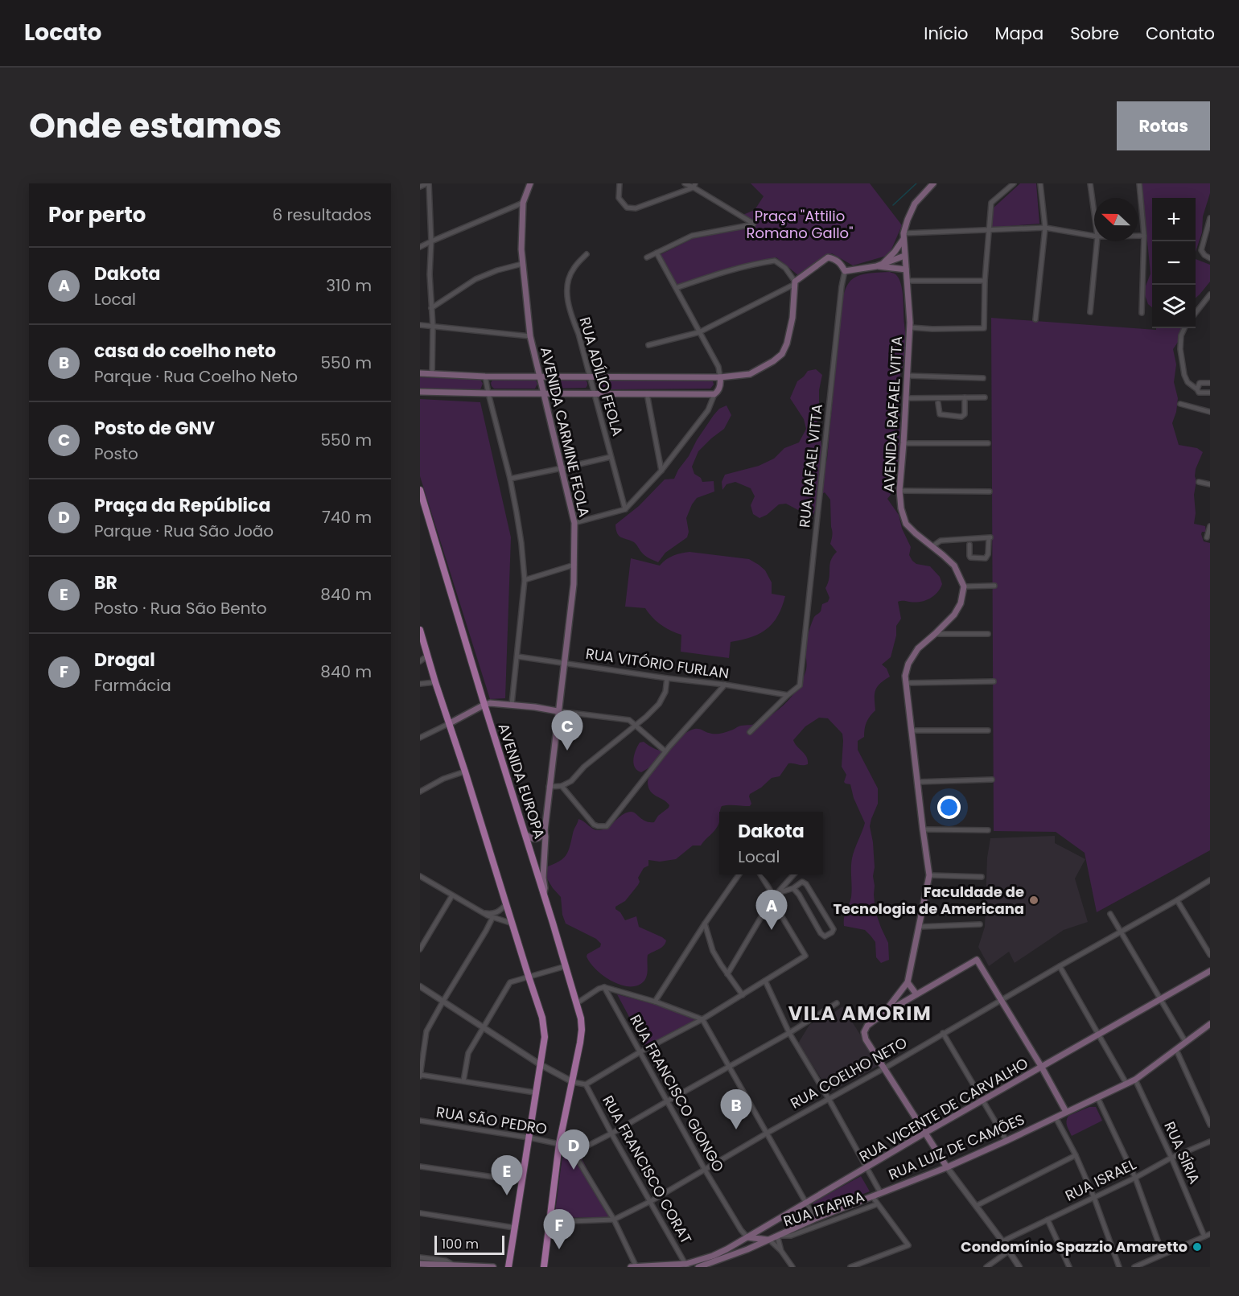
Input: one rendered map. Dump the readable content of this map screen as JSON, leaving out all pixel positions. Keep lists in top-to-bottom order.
{
  "streets": {
    "main road": [
      "AVENIDA RAFAEL VITTA",
      "AVENIDA CARMINE FEOLA",
      "AVENIDA EUROPA",
      "RUA VICENTE DE CARVALHO",
      "RUA LUIZ DE CAMÕES"
    ],
    "street": [
      "RUA ADÍLIO FEOLA",
      "RUA RAFAEL VITTA",
      "RUA VITÓRIO FURLAN",
      "RUA COELHO NETO",
      "RUA FRANCISCO GIONGO",
      "RUA SÃO PEDRO",
      "RUA SÍRIA",
      "RUA FRANCISCO CORAT",
      "RUA ISRAEL",
      "RUA ITAPIRA"
    ]
  },
  "crossings": [
    ["AVENIDA CARMINE FEOLA", "RUA VITÓRIO FURLAN"],
    ["AVENIDA CARMINE FEOLA", "AVENIDA EUROPA"],
    ["RUA RAFAEL VITTA", "RUA VITÓRIO FURLAN"],
    ["AVENIDA EUROPA", "RUA SÃO PEDRO"],
    ["RUA COELHO NETO", "RUA FRANCISCO GIONGO"],
    ["RUA COELHO NETO", "RUA FRANCISCO CORAT"],
    ["RUA FRANCISCO GIONGO", "RUA VICENTE DE CARVALHO"],
    ["RUA VICENTE DE CARVALHO", "RUA FRANCISCO CORAT"],
    ["RUA LUIZ DE CAMÕES", "RUA SÍRIA"],
    ["RUA LUIZ DE CAMÕES", "RUA ITAPIRA"],
    ["RUA SÍRIA", "RUA ISRAEL"]
  ],
  "districts": ["VILA AMORIM"],
  "parks": ["Praça \"Attilio Romano Gallo\""],
  "places": ["Faculdade de Tecnologia de Americana", "Condomínio Spazzio Amaretto"],
  "scale_bar": "100 m",
  "north": "left",
  "page": {
    "header": "Locato",
    "nav": [
      "Início",
      "Mapa",
      "Sobre",
      "Contato"
    ],
    "title": "Onde estamos",
    "buttons": "Rotas",
    "heading": ["Por perto", "6 resultados"],
    "map_buttons": ["+", "−"],
    "list": [
      {
        "mark": "A",
        "name": "Dakota",
        "note": "Local",
        "value": "310 m"
      },
      {
        "mark": "B",
        "name": "casa do coelho neto",
        "note": "Parque · Rua Coelho Neto",
        "value": "550 m"
      },
      {
        "mark": "C",
        "name": "Posto de GNV",
        "note": "Posto",
        "value": "550 m"
      },
      {
        "mark": "D",
        "name": "Praça da República",
        "note": "Parque · Rua São João",
        "value": "740 m"
      },
      {
        "mark": "E",
        "name": "BR",
        "note": "Posto · Rua São Bento",
        "value": "840 m"
      },
      {
        "mark": "F",
        "name": "Drogal",
        "note": "Farmácia",
        "value": "840 m"
      }
    ],
    "pins": [
      "C",
      "A",
      "B",
      "D",
      "E",
      "F"
    ],
    "popup": ["Dakota", "Local"],
    "scale": "100 m"
  }
}
